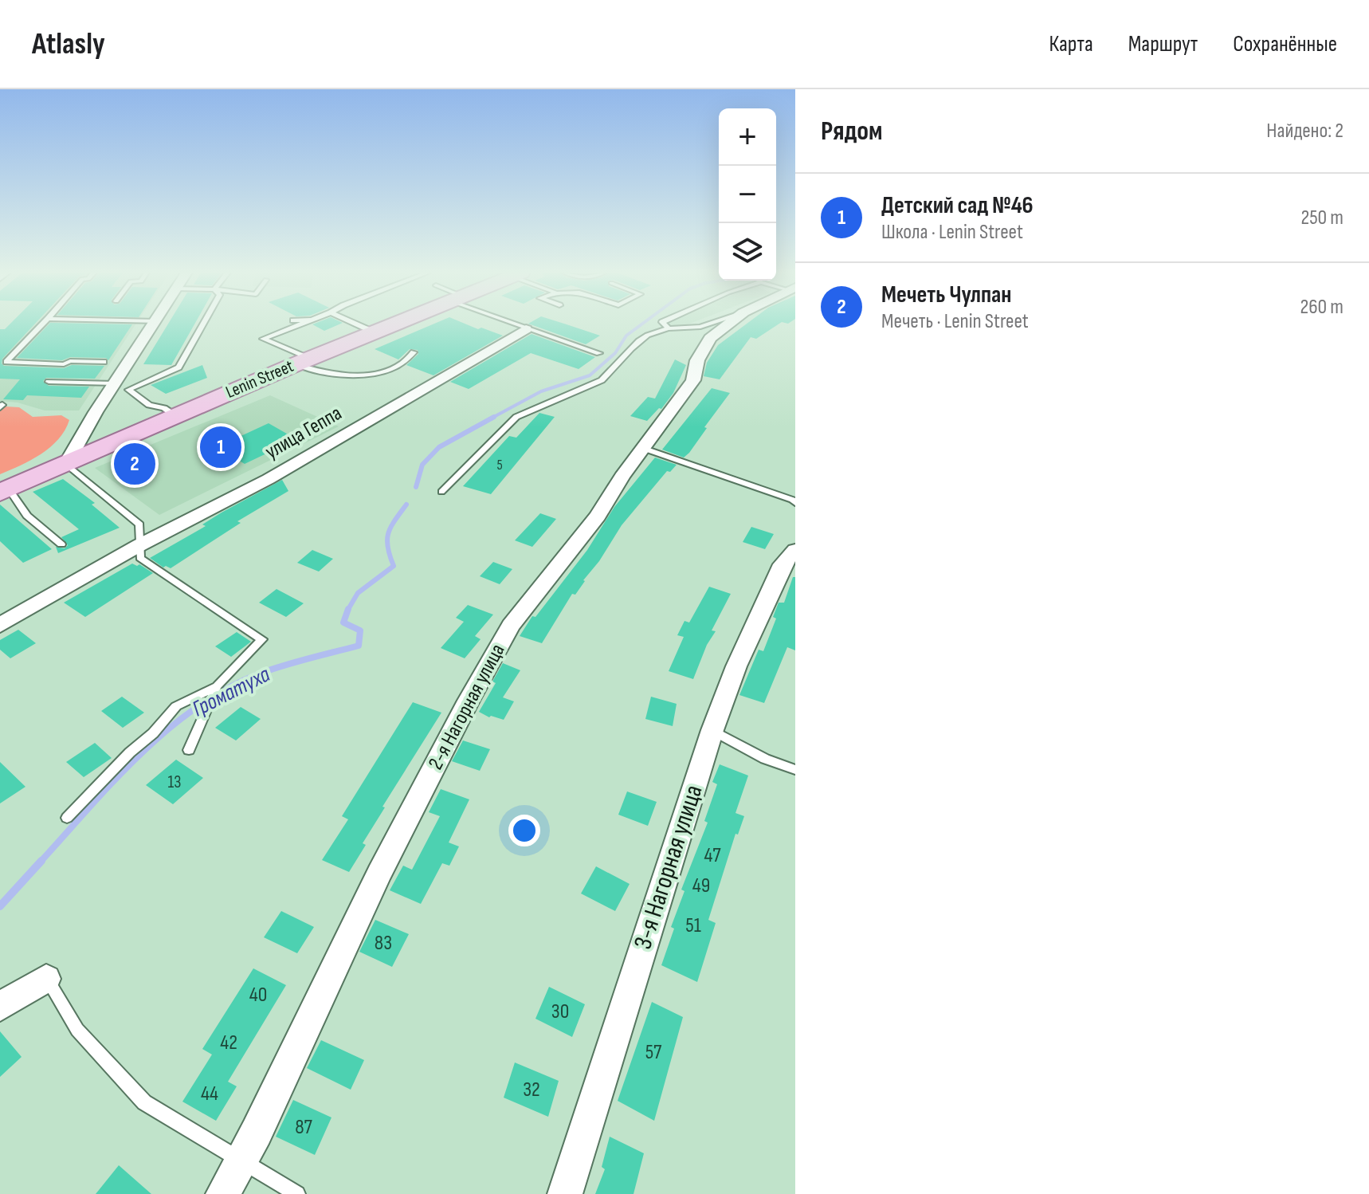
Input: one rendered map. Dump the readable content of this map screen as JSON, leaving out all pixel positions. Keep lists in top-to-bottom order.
{
  "streets": {
    "main road": ["Lenin Street"],
    "street": ["улица Геппа", "2-я Нагорная улица", "3-я Нагорная улица"]
  },
  "water": ["Громатуха"],
  "house_numbers": [
    "5",
    "13",
    "47",
    "49",
    "51",
    "83",
    "40",
    "30",
    "42",
    "57",
    "32",
    "44",
    "87"
  ],
  "page": {
    "header": "Atlasly",
    "nav": ["Карта", "Маршрут", "Сохранённые"],
    "heading": ["Рядом", "Найдено: 2"],
    "map_buttons": ["+", "−"],
    "list": [
      {
        "mark": "1",
        "name": "Детский сад №46",
        "note": "Школа · Lenin Street",
        "value": "250 m"
      },
      {
        "mark": "2",
        "name": "Мечеть Чулпан",
        "note": "Мечеть · Lenin Street",
        "value": "260 m"
      }
    ],
    "pins": ["1", "2"]
  }
}
